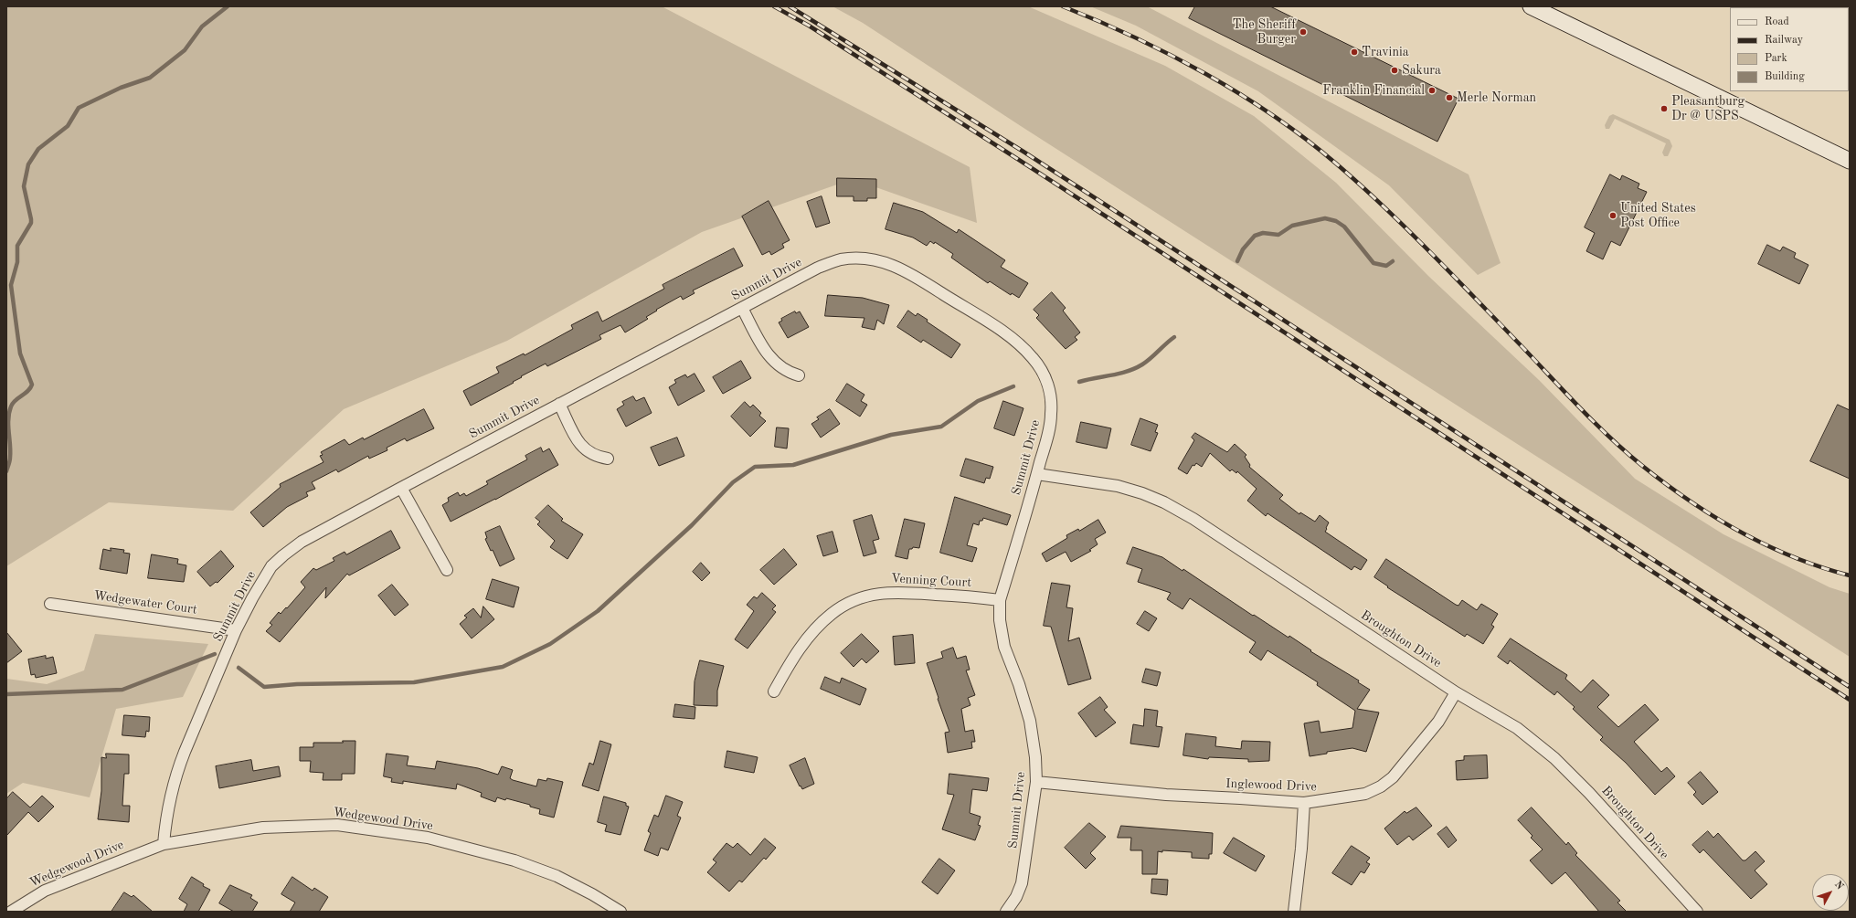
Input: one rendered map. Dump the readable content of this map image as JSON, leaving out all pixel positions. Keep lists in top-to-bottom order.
{
  "streets": {
    "street": [
      "Summit Drive",
      "Venning Court",
      "Wedgewater Court",
      "Broughton Drive",
      "Inglewood Drive",
      "Wedgewood Drive"
    ]
  },
  "crossings": [
    ["Summit Drive", "Venning Court"],
    ["Summit Drive", "Wedgewater Court"],
    ["Summit Drive", "Broughton Drive"],
    ["Summit Drive", "Inglewood Drive"],
    ["Summit Drive", "Wedgewood Drive"],
    ["Broughton Drive", "Inglewood Drive"]
  ],
  "places": [
    "The Sheriff Burger",
    "Travinia",
    "Sakura",
    "Franklin Financial",
    "Merle Norman",
    "Pleasantburg Dr @ USPS",
    "United States Post Office"
  ],
  "legend": [
    "Road",
    "Railway",
    "Park",
    "Building"
  ],
  "north": "top right"
}
